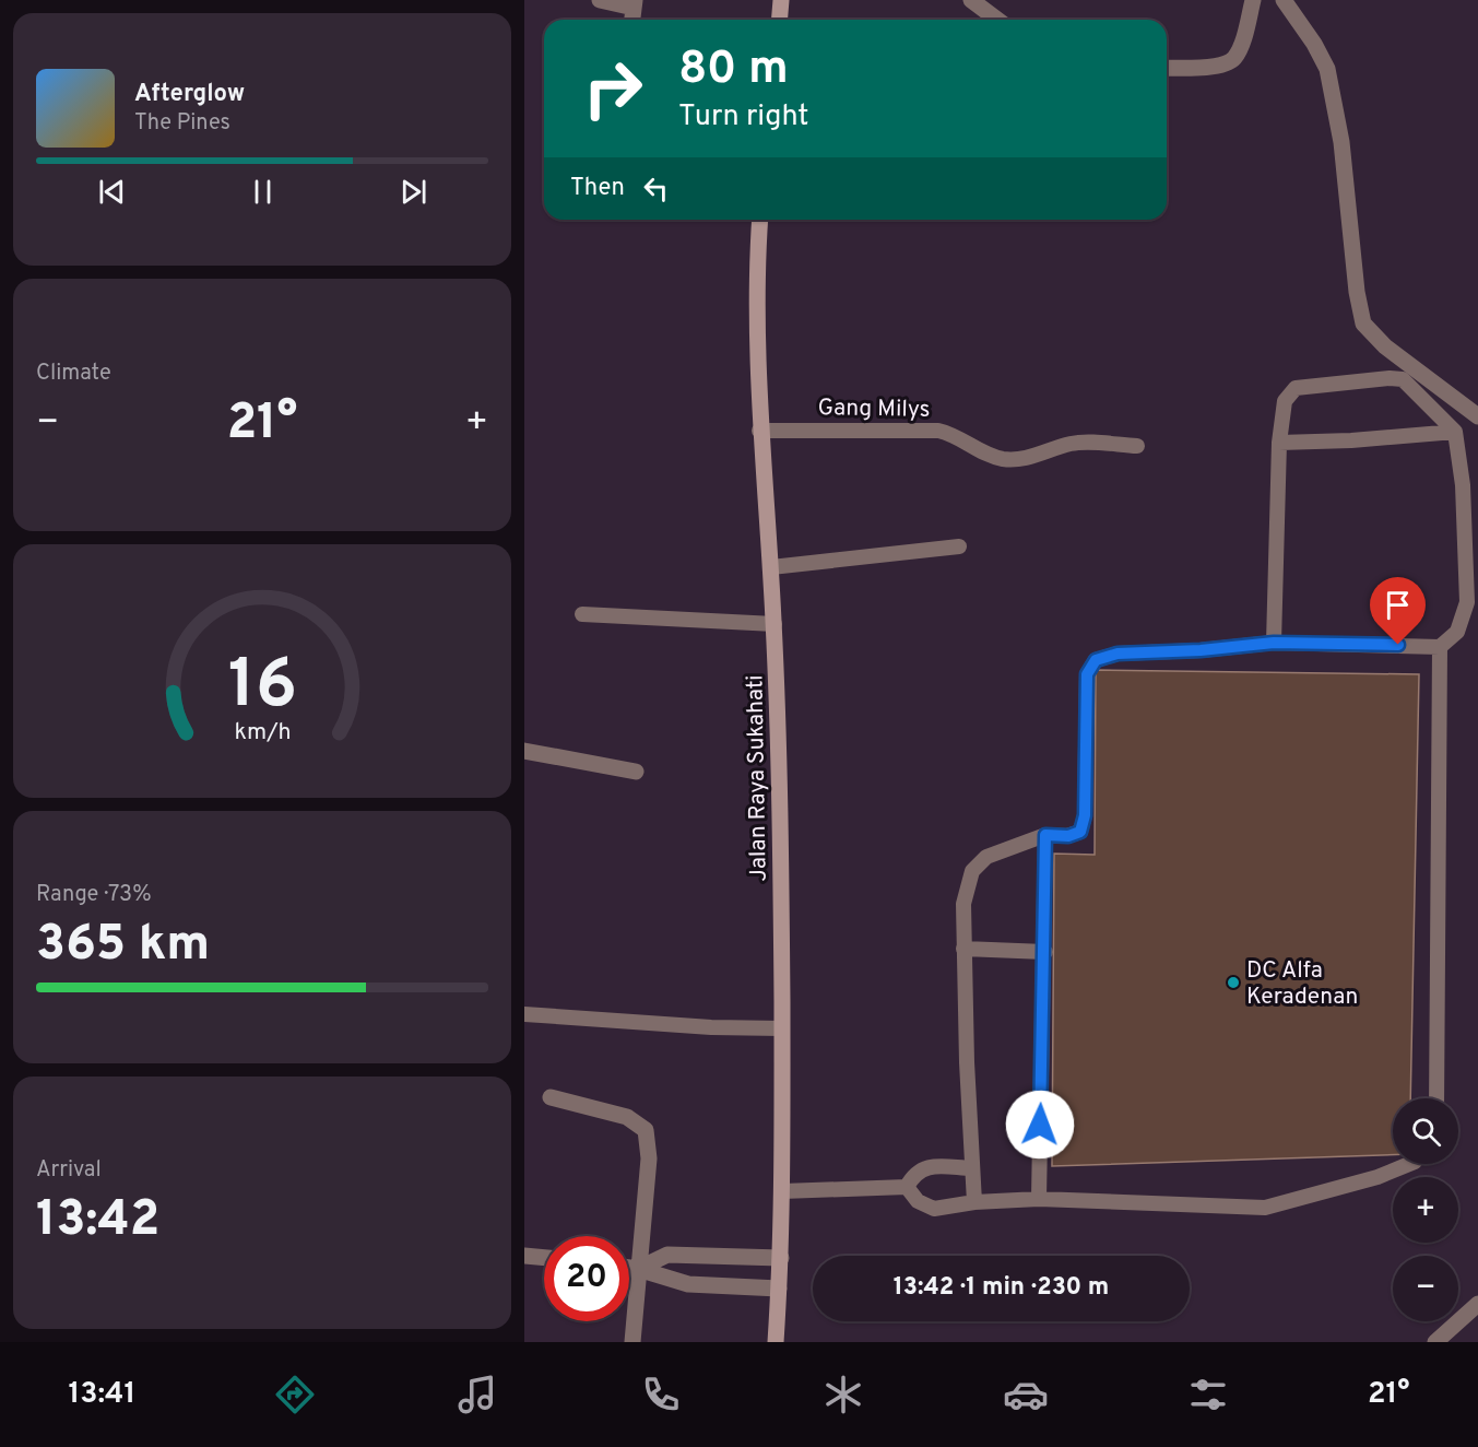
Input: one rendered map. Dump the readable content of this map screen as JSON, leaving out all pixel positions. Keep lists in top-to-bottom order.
{
  "streets": {
    "main road": ["Jalan Raya Sukahati"],
    "lane": ["Gang Milys"]
  },
  "crossings": [
    ["Gang Milys", "Jalan Raya Sukahati"]
  ],
  "places": ["DC Alfa Keradenan"],
  "page": {
    "turn": ["80 m", "Turn right"],
    "song": ["Afterglow", "The Pines"],
    "then": "Then",
    "tile": [
      "Climate",
      ["Range · 73%", "365 km"],
      ["Arrival", "13:42"]
    ],
    "heat": ["−", "21°", "+"],
    "map_buttons": ["+", "−"],
    "limit": "20",
    "trip": "13:42 · 1 min · 230 m",
    "tabs": ["13:41", "21°"],
    "gauge": ["16", "km/h"]
  }
}
